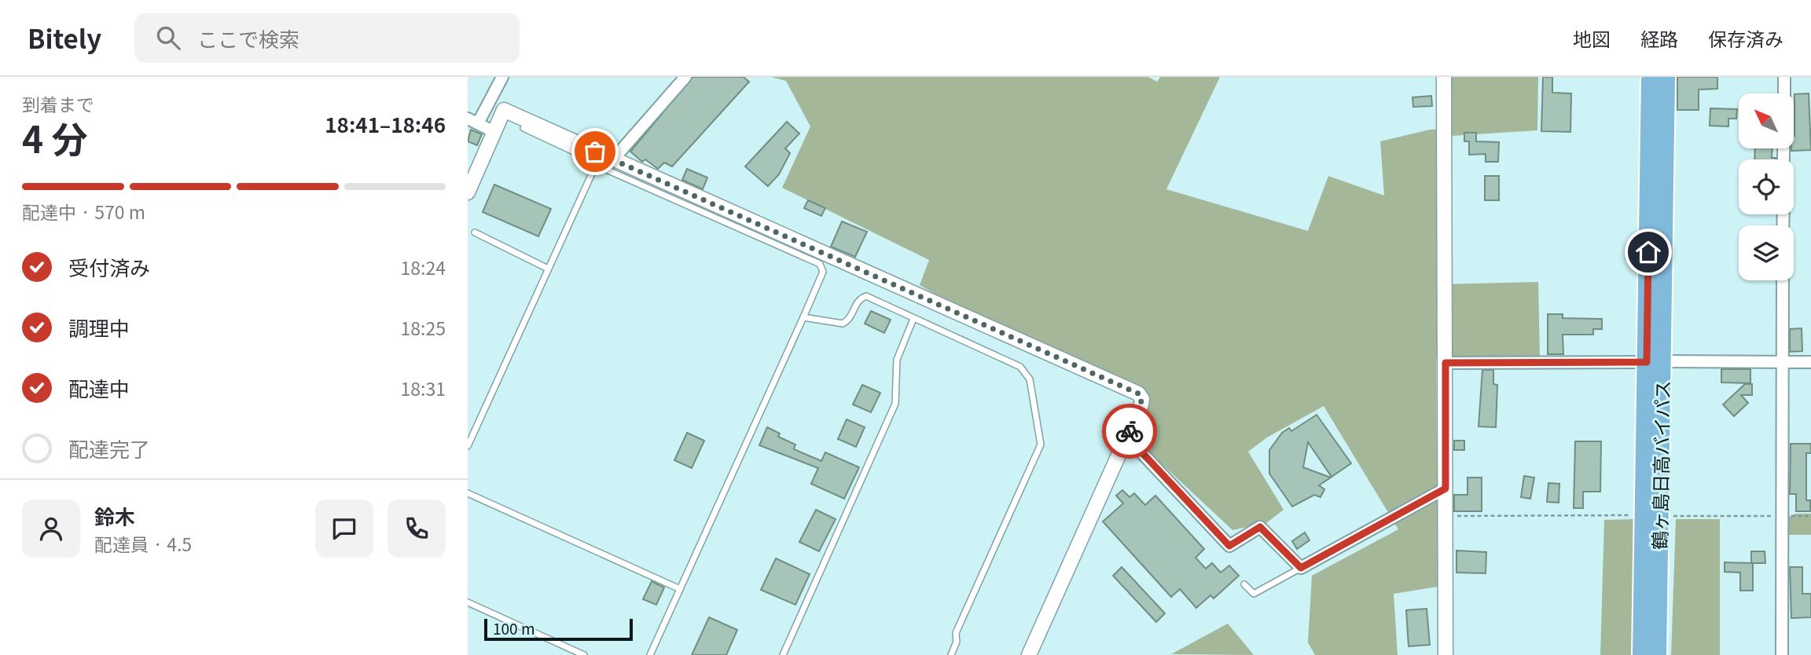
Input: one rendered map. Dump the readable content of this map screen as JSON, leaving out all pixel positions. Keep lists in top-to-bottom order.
{
  "streets": {
    "highway": ["鶴ヶ島日高バイパス"]
  },
  "scale_bar": "100 m",
  "north": "top left",
  "page": {
    "header": "Bitely",
    "search": "ここで検索",
    "nav": ["地図", "経路", "保存済み"],
    "heading": ["4 分", "到着まで", "18:41–18:46"],
    "panel": ["鈴木", "配達員 · 4.5"],
    "bar": "配達中 · 570 m",
    "list": [
      ["受付済み", "18:24"],
      ["調理中", "18:25"],
      ["配達中", "18:31"],
      "配達完了"
    ],
    "scale": "100 m"
  }
}
